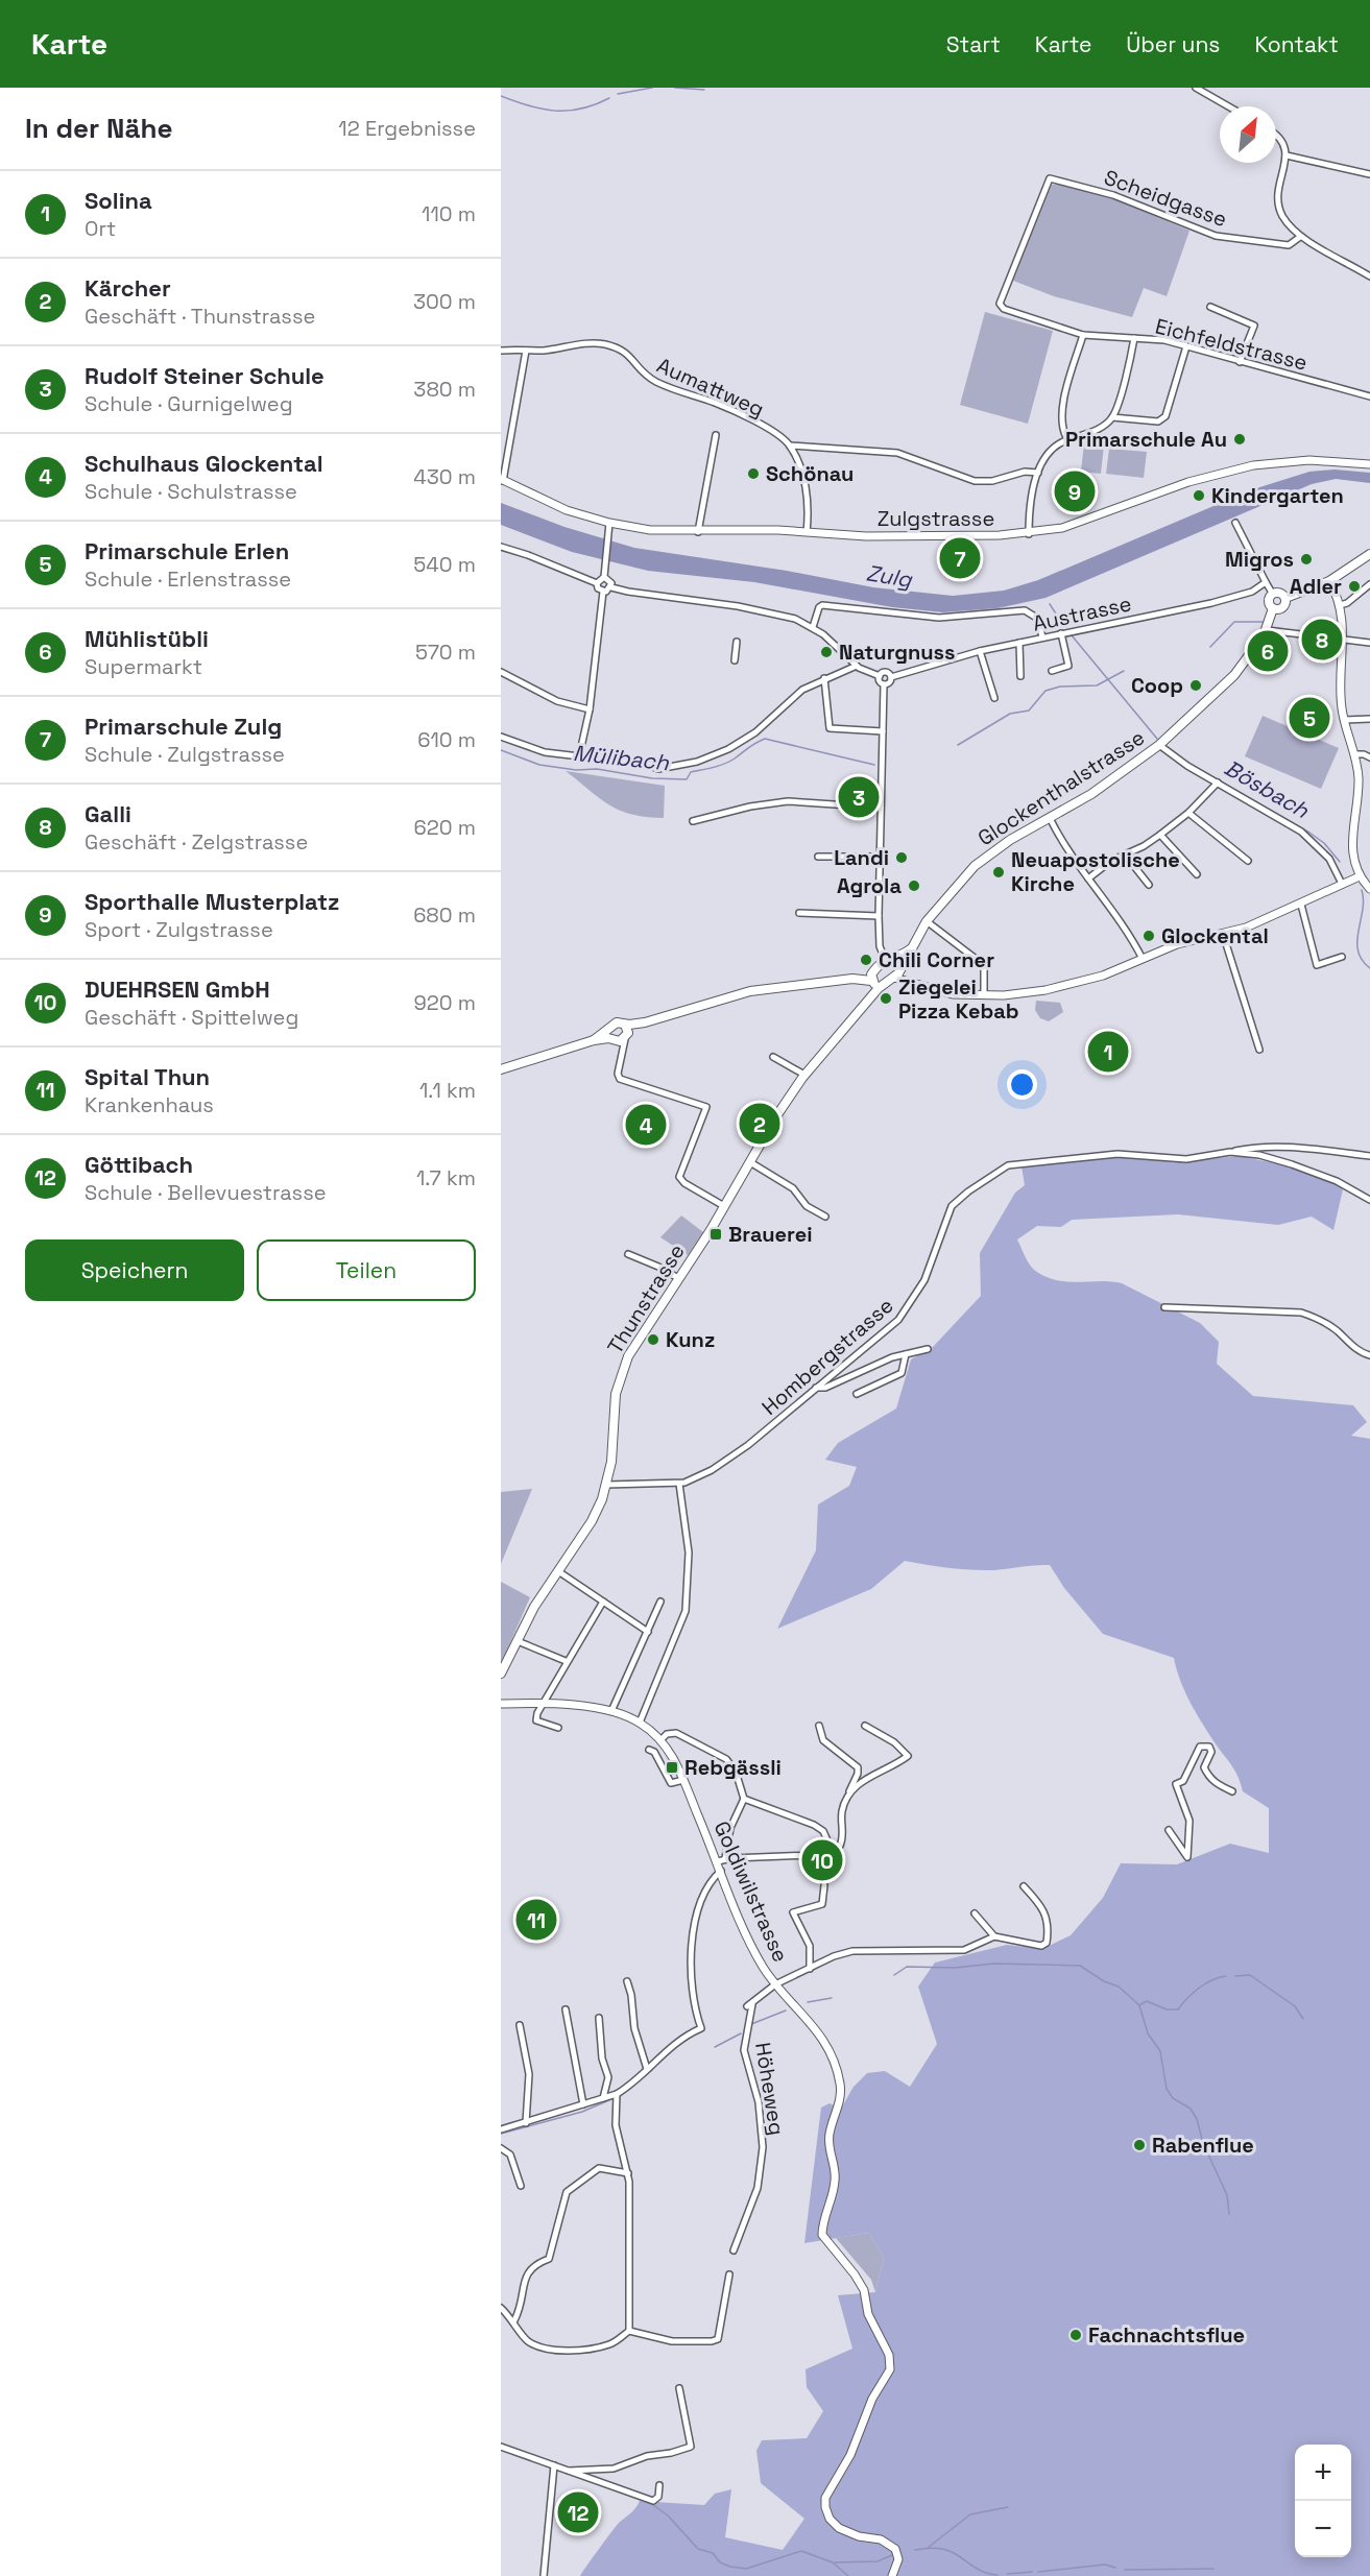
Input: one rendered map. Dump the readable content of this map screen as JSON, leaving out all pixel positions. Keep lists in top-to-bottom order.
{
  "streets": {
    "main road": ["Glockenthalstrasse", "Thunstrasse"],
    "street": [
      "Scheidgasse",
      "Eichfeldstrasse",
      "Aumattweg",
      "Zulgstrasse",
      "Austrasse",
      "Hombergstrasse",
      "Goldiwilstrasse",
      "Höheweg"
    ]
  },
  "crossings": [
    ["Scheidgasse", "Eichfeldstrasse"],
    ["Glockenthalstrasse", "Thunstrasse"],
    ["Thunstrasse", "Hombergstrasse"],
    ["Goldiwilstrasse", "Höheweg"]
  ],
  "water": ["Zulg", "Mülibach", "Bösbach"],
  "places": {
    "other": [
      "Primarschule Au",
      "Schönau",
      "Kindergarten",
      "Migros",
      "Adler",
      "Naturgnuss",
      "Coop",
      "Landi",
      "Neuapostolische Kirche",
      "Agrola",
      "Glockental",
      "Chili Corner",
      "Ziegelei Pizza Kebab",
      "Kunz",
      "Rabenflue",
      "Fachnachtsflue"
    ],
    "transit": ["Brauerei", "Rebgässli"]
  },
  "north": "top right",
  "page": {
    "header": "Karte",
    "nav": [
      "Start",
      "Karte",
      "Über uns",
      "Kontakt"
    ],
    "heading": ["In der Nähe", "12 Ergebnisse"],
    "list": [
      {
        "mark": "1",
        "name": "Solina",
        "note": "Ort",
        "value": "110 m"
      },
      {
        "mark": "2",
        "name": "Kärcher",
        "note": "Geschäft · Thunstrasse",
        "value": "300 m"
      },
      {
        "mark": "3",
        "name": "Rudolf Steiner Schule",
        "note": "Schule · Gurnigelweg",
        "value": "380 m"
      },
      {
        "mark": "4",
        "name": "Schulhaus Glockental",
        "note": "Schule · Schulstrasse",
        "value": "430 m"
      },
      {
        "mark": "5",
        "name": "Primarschule Erlen",
        "note": "Schule · Erlenstrasse",
        "value": "540 m"
      },
      {
        "mark": "6",
        "name": "Mühlistübli",
        "note": "Supermarkt",
        "value": "570 m"
      },
      {
        "mark": "7",
        "name": "Primarschule Zulg",
        "note": "Schule · Zulgstrasse",
        "value": "610 m"
      },
      {
        "mark": "8",
        "name": "Galli",
        "note": "Geschäft · Zelgstrasse",
        "value": "620 m"
      },
      {
        "mark": "9",
        "name": "Sporthalle Musterplatz",
        "note": "Sport · Zulgstrasse",
        "value": "680 m"
      },
      {
        "mark": "10",
        "name": "DUEHRSEN GmbH",
        "note": "Geschäft · Spittelweg",
        "value": "920 m"
      },
      {
        "mark": "11",
        "name": "Spital Thun",
        "note": "Krankenhaus",
        "value": "1.1 km"
      },
      {
        "mark": "12",
        "name": "Göttibach",
        "note": "Schule · Bellevuestrasse",
        "value": "1.7 km"
      }
    ],
    "pins": [
      "9",
      "7",
      "8",
      "6",
      "5",
      "3",
      "1",
      "2",
      "4",
      "10",
      "11",
      "12"
    ],
    "buttons": ["Speichern", "Teilen"],
    "map_buttons": ["+", "−"]
  }
}
